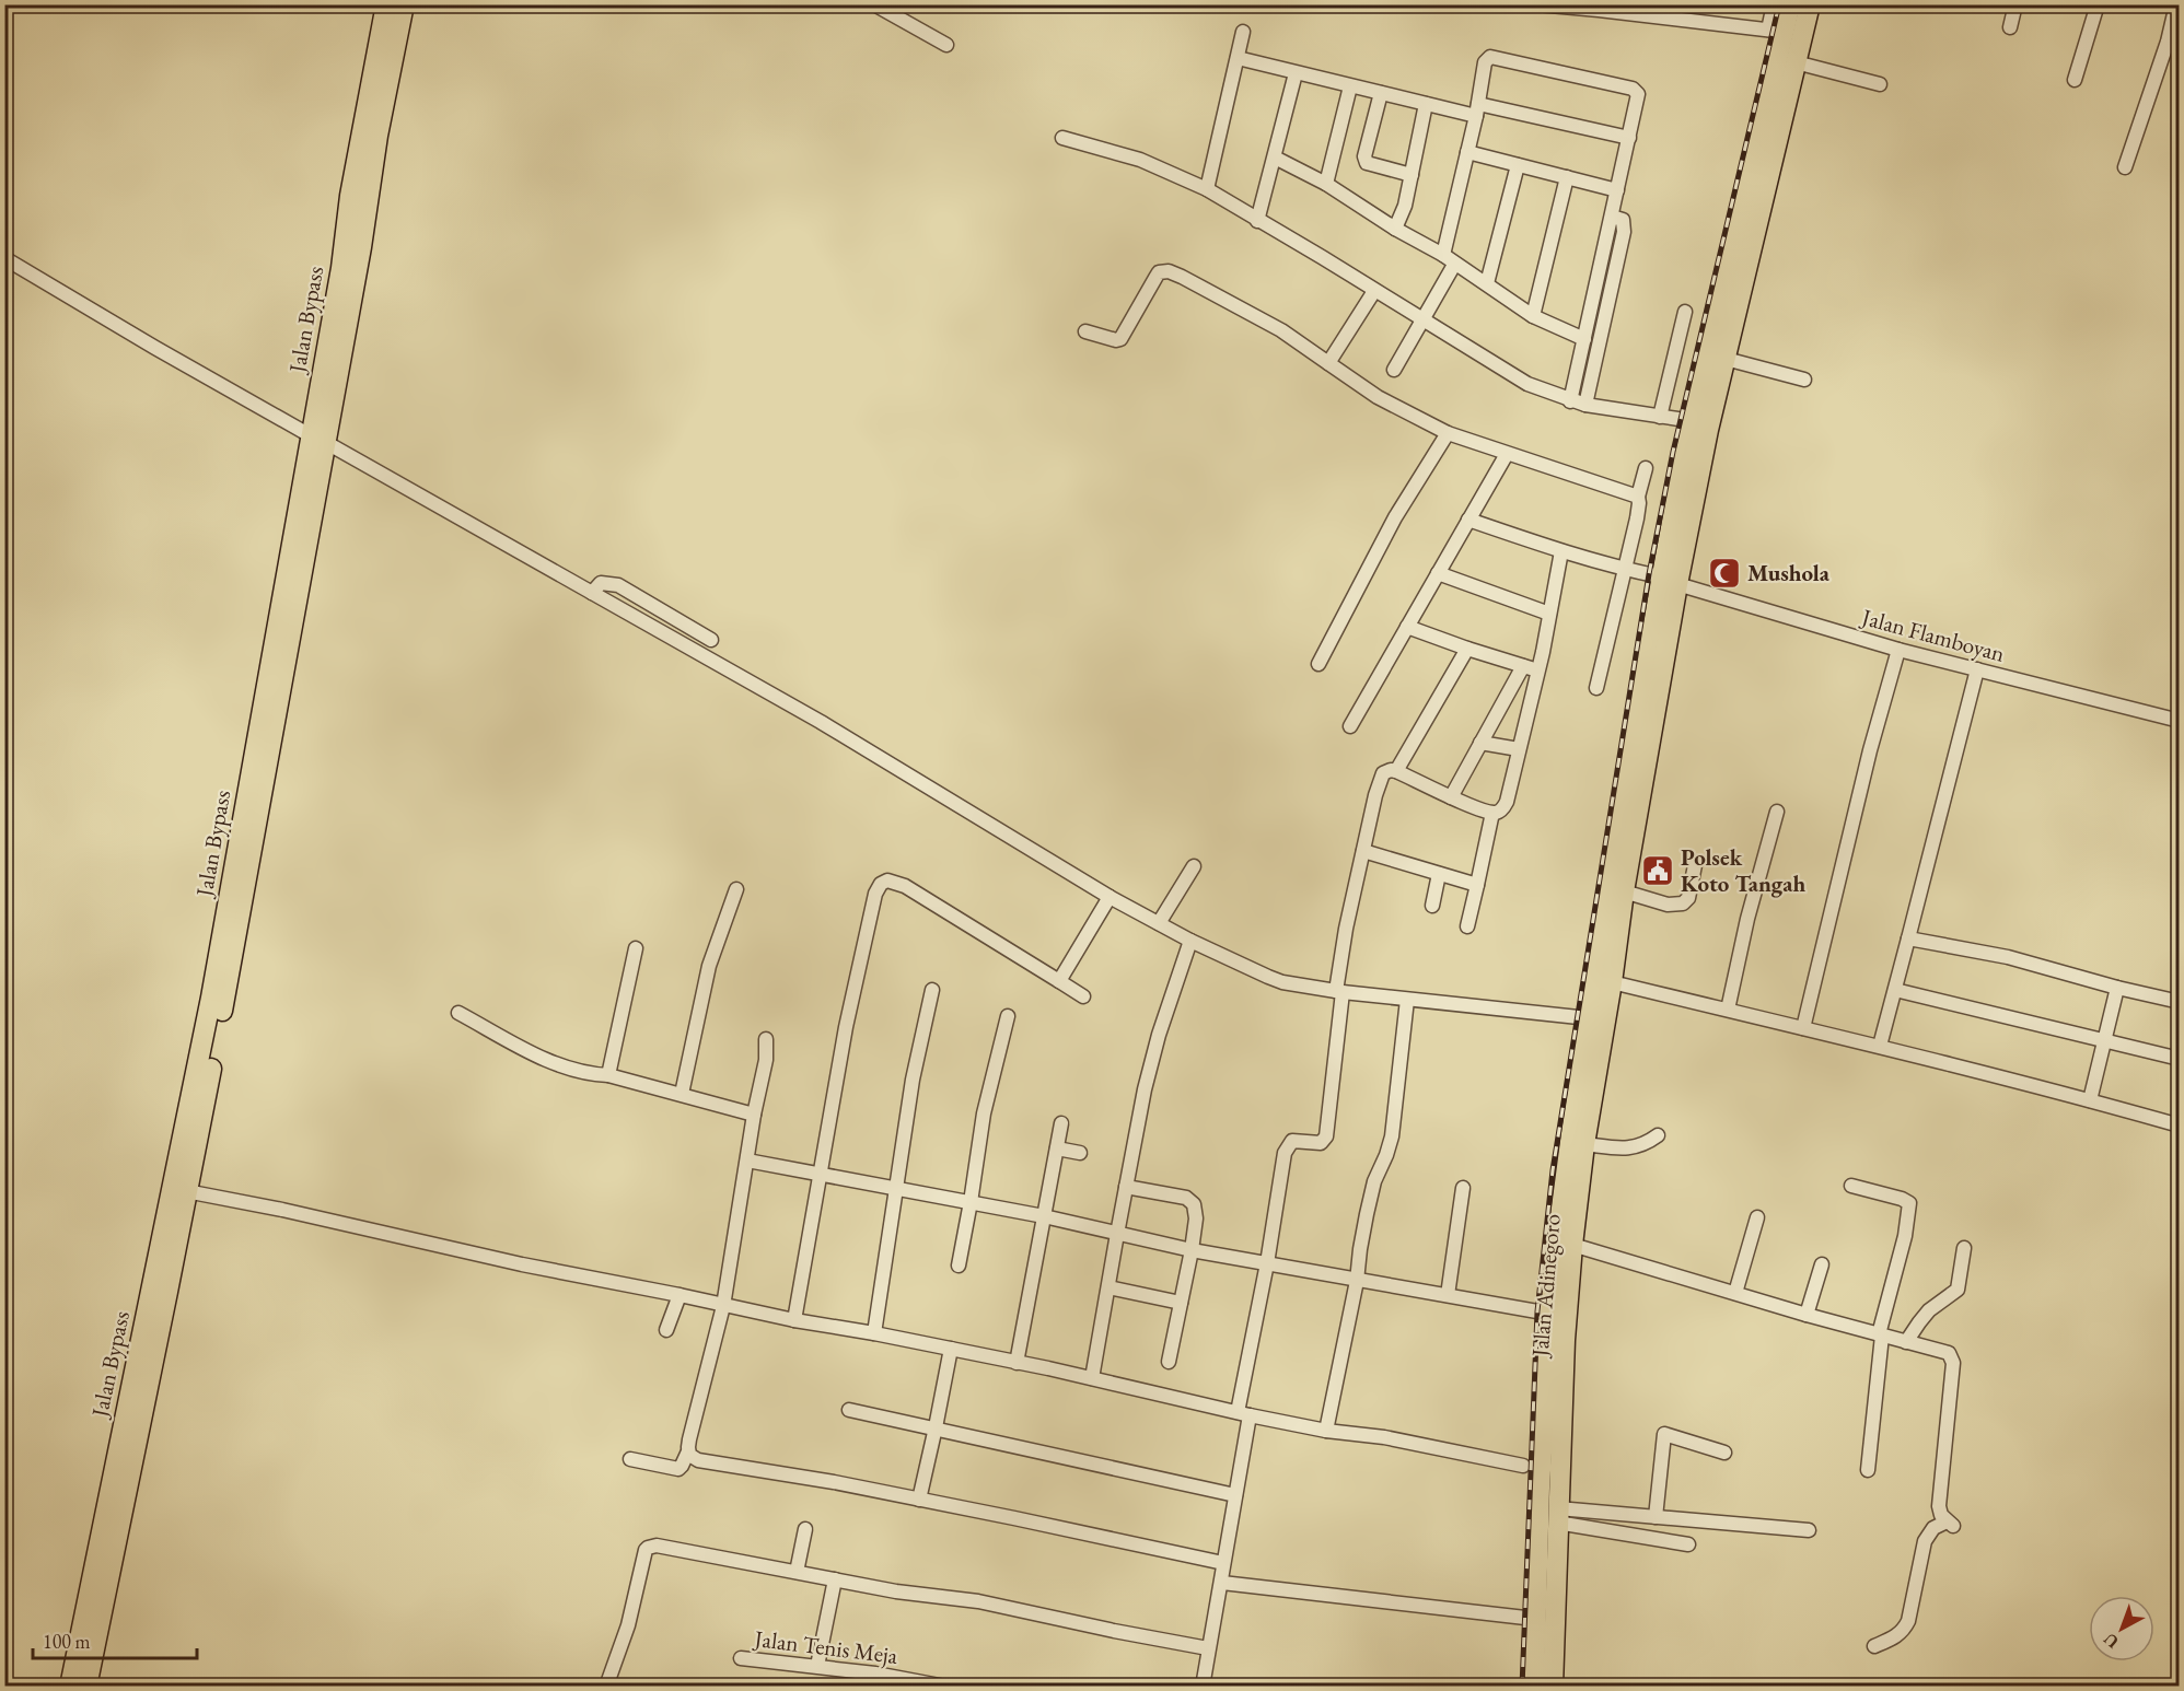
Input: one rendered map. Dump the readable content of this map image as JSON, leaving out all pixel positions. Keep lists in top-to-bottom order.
{
  "streets": {
    "highway": ["Jalan Bypass", "Jalan Adinegoro"],
    "street": ["Jalan Flamboyan", "Jalan Tenis Meja"]
  },
  "crossings": [
    ["Jalan Flamboyan", "Jalan Adinegoro"]
  ],
  "places": {
    "mosque": ["Mushola"],
    "public building": ["Polsek Koto Tangah"]
  },
  "scale_bar": "100 m",
  "north": "bottom left"
}
